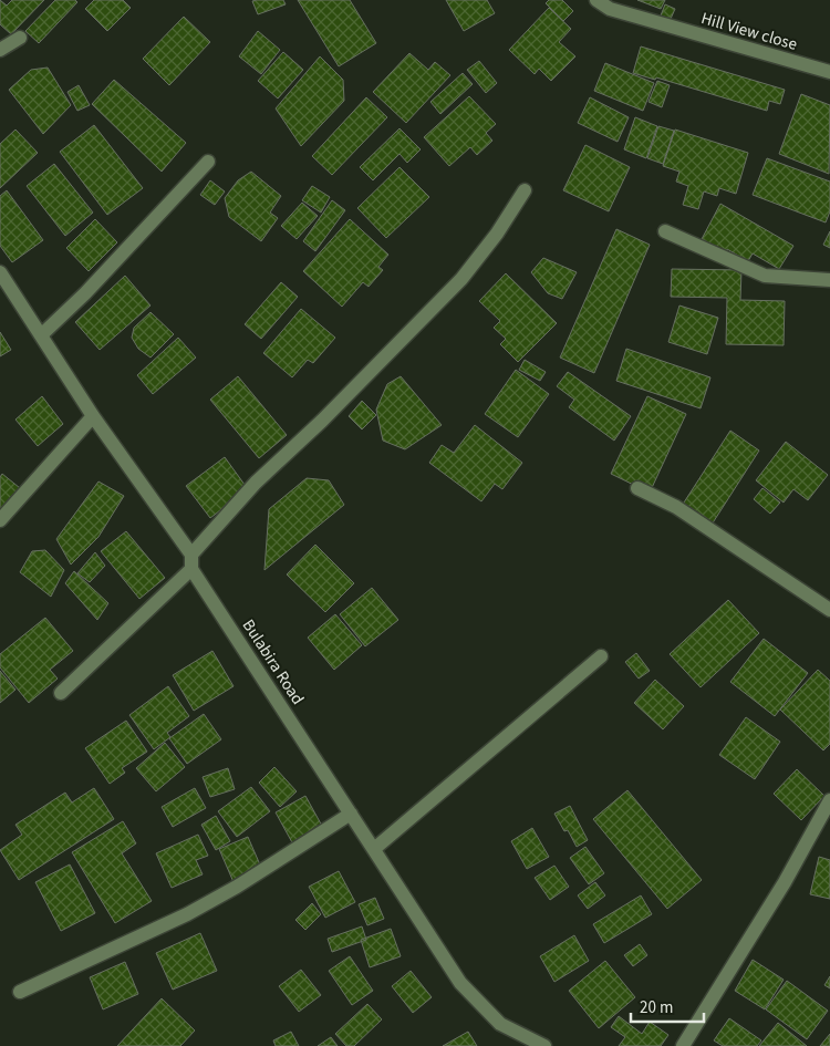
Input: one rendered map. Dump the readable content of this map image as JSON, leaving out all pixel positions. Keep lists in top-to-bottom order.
{
  "streets": {
    "street": ["Hill View close", "Bulabira Road"]
  },
  "scale_bar": "20 m"
}
